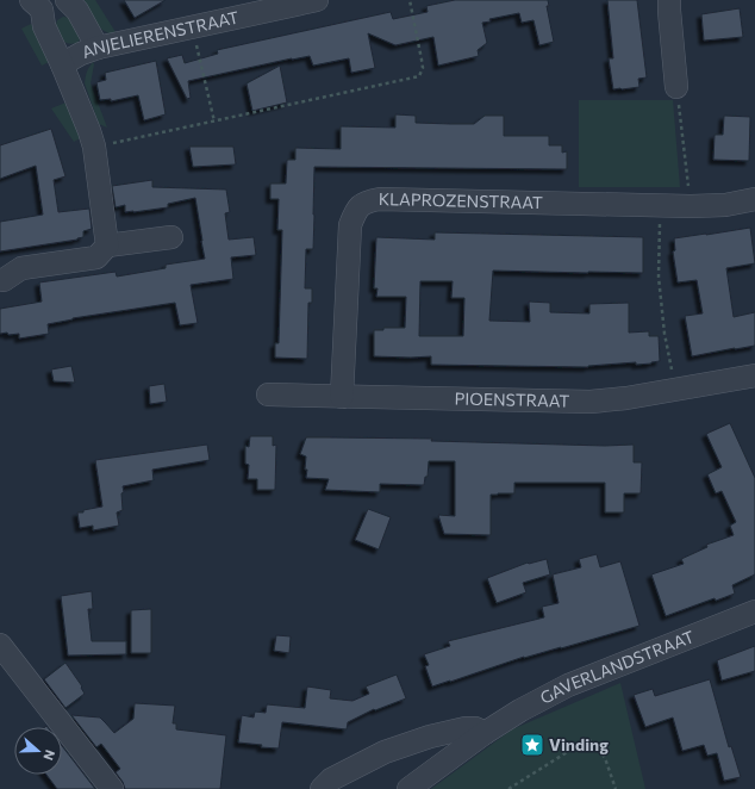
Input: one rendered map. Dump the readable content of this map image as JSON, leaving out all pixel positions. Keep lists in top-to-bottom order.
{
  "streets": {
    "street": [
      "ANJELIERENSTRAAT",
      "KLAPROZENSTRAAT",
      "PIOENSTRAAT",
      "GAVERLANDSTRAAT"
    ]
  },
  "crossings": [
    ["KLAPROZENSTRAAT", "PIOENSTRAAT"]
  ],
  "places": {
    "place": ["Vinding"]
  },
  "north": "right"
}
